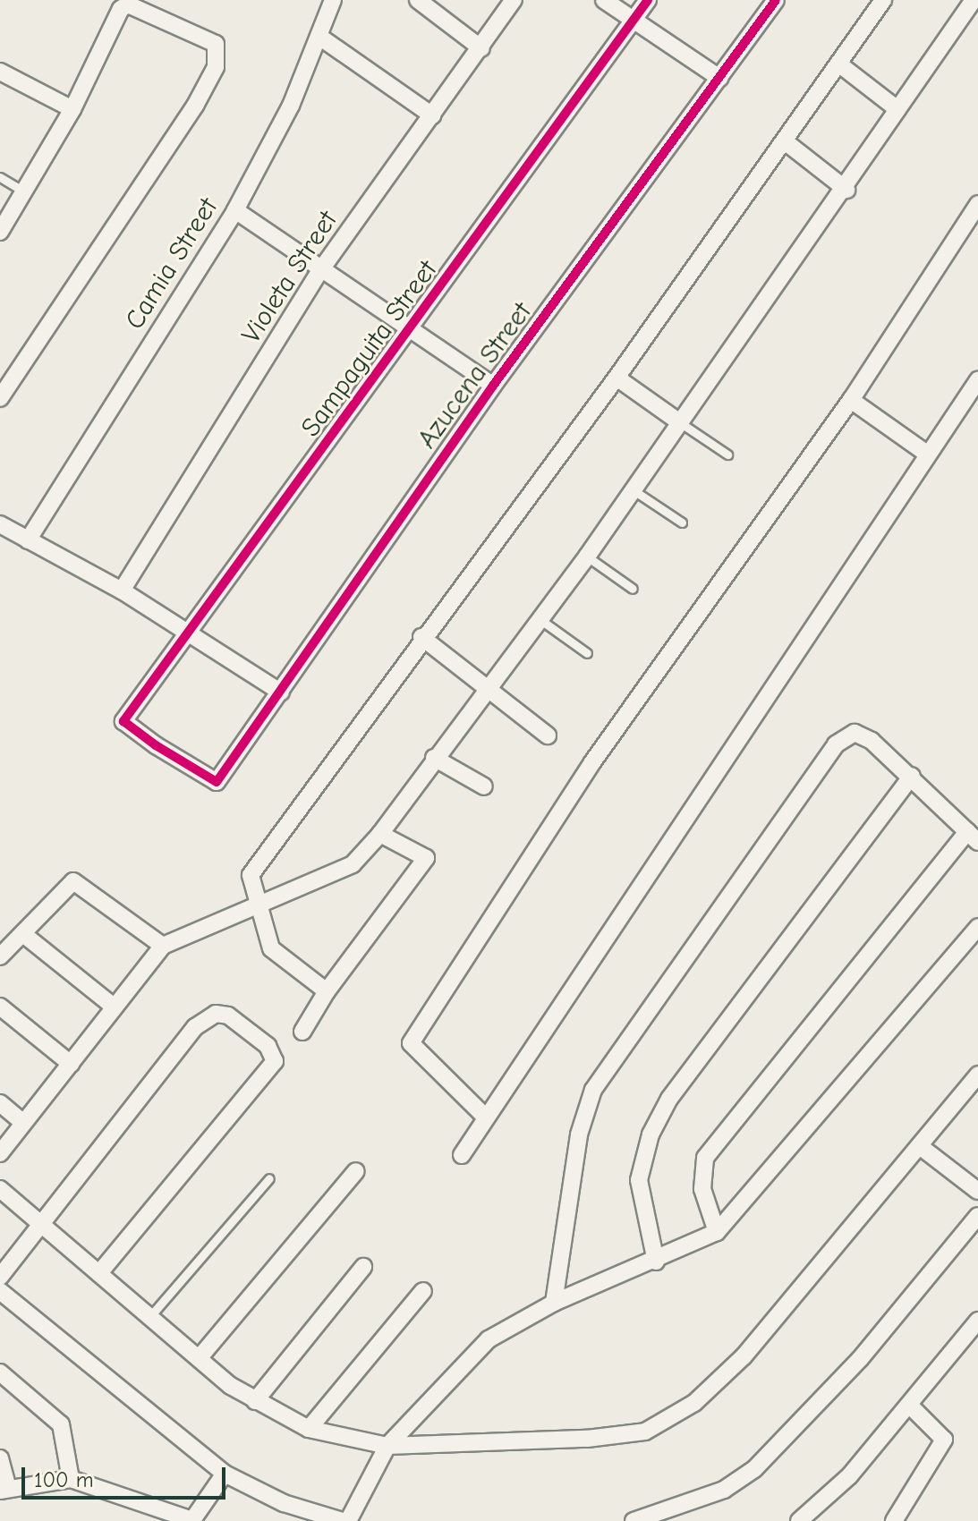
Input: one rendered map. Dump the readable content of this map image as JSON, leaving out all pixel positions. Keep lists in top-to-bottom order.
{
  "streets": {
    "street": [
      "Camia Street",
      "Violeta Street",
      "Sampaguita Street",
      "Azucena Street"
    ]
  },
  "crossings": [
    ["Sampaguita Street", "Azucena Street"]
  ],
  "scale_bar": "100 m"
}
